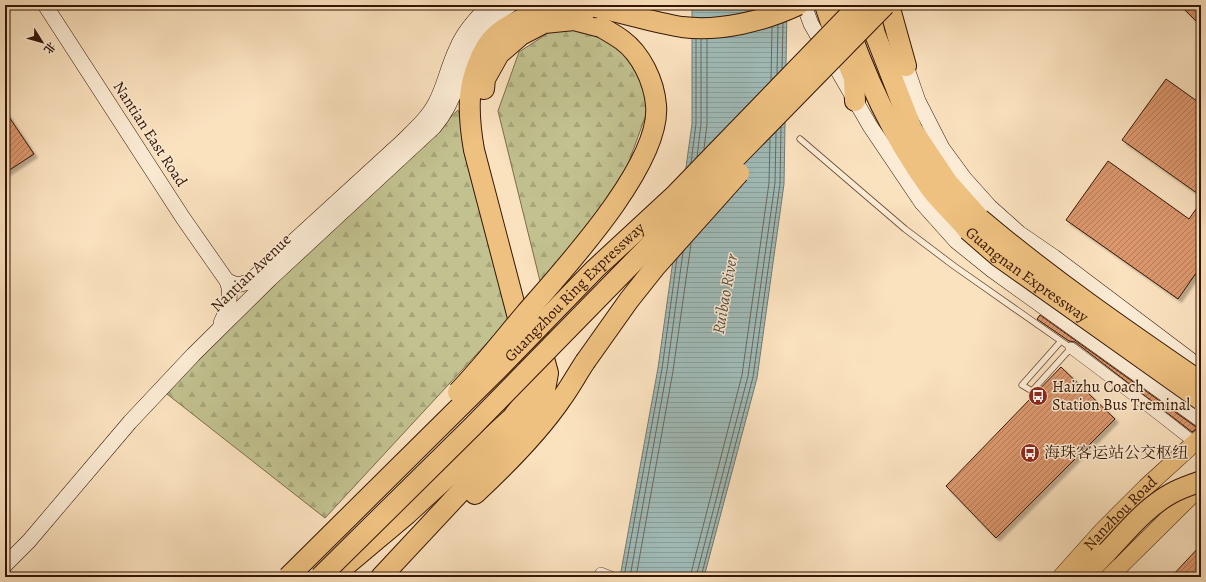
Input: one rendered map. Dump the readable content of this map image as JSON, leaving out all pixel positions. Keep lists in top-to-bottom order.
{
  "streets": {
    "highway": ["Guangnan Expressway", "Guangzhou Ring Expressway"],
    "main road": ["Nanzhou Road"],
    "street": ["Nantian East Road", "Nantian Avenue"]
  },
  "crossings": [
    ["Nantian East Road", "Nantian Avenue"]
  ],
  "water": ["Ruibao River"],
  "places": {
    "bus stop": ["Haizhu Coach Station Bus Treminal", "海珠客运站公交枢纽"]
  },
  "north": "bottom right"
}
